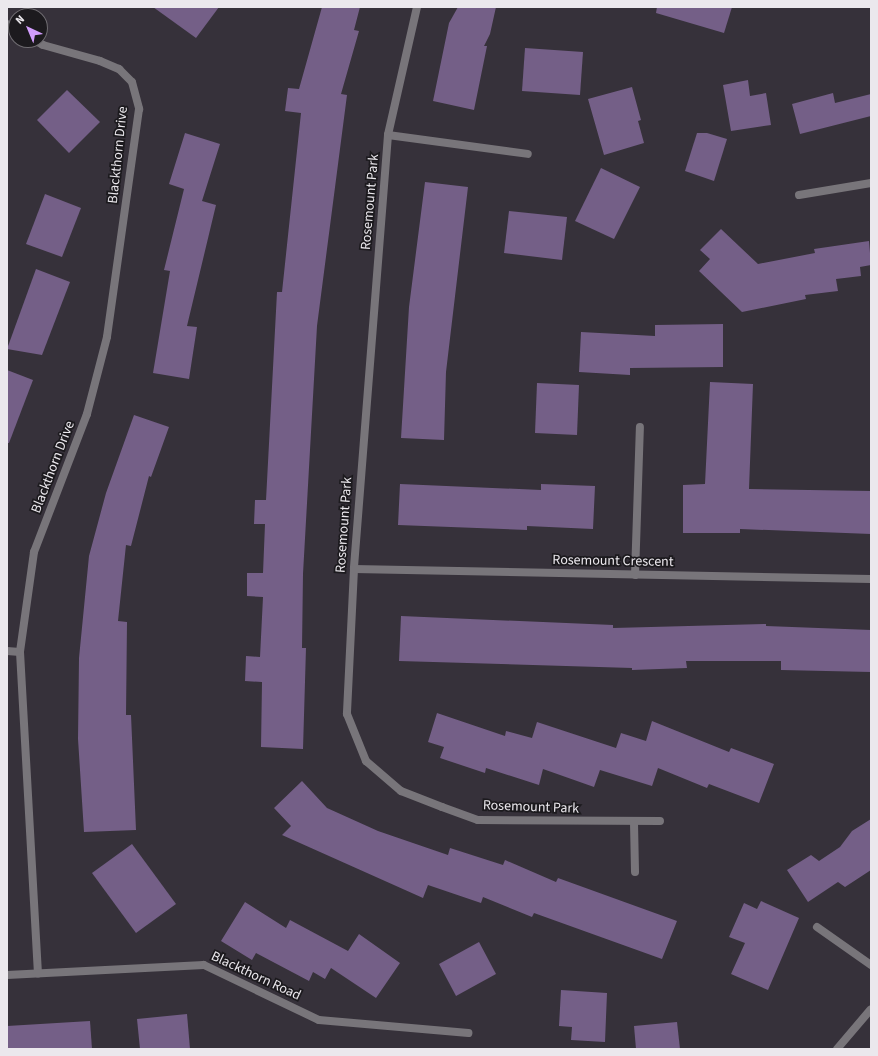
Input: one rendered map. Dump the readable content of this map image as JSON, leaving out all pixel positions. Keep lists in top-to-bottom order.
{
  "streets": {
    "street": [
      "Blackthorn Drive",
      "Rosemount Park",
      "Rosemount Crescent",
      "Blackthorn Road"
    ]
  },
  "crossings": [
    ["Blackthorn Drive", "Blackthorn Road"],
    ["Rosemount Park", "Rosemount Crescent"]
  ],
  "north": "top left"
}
